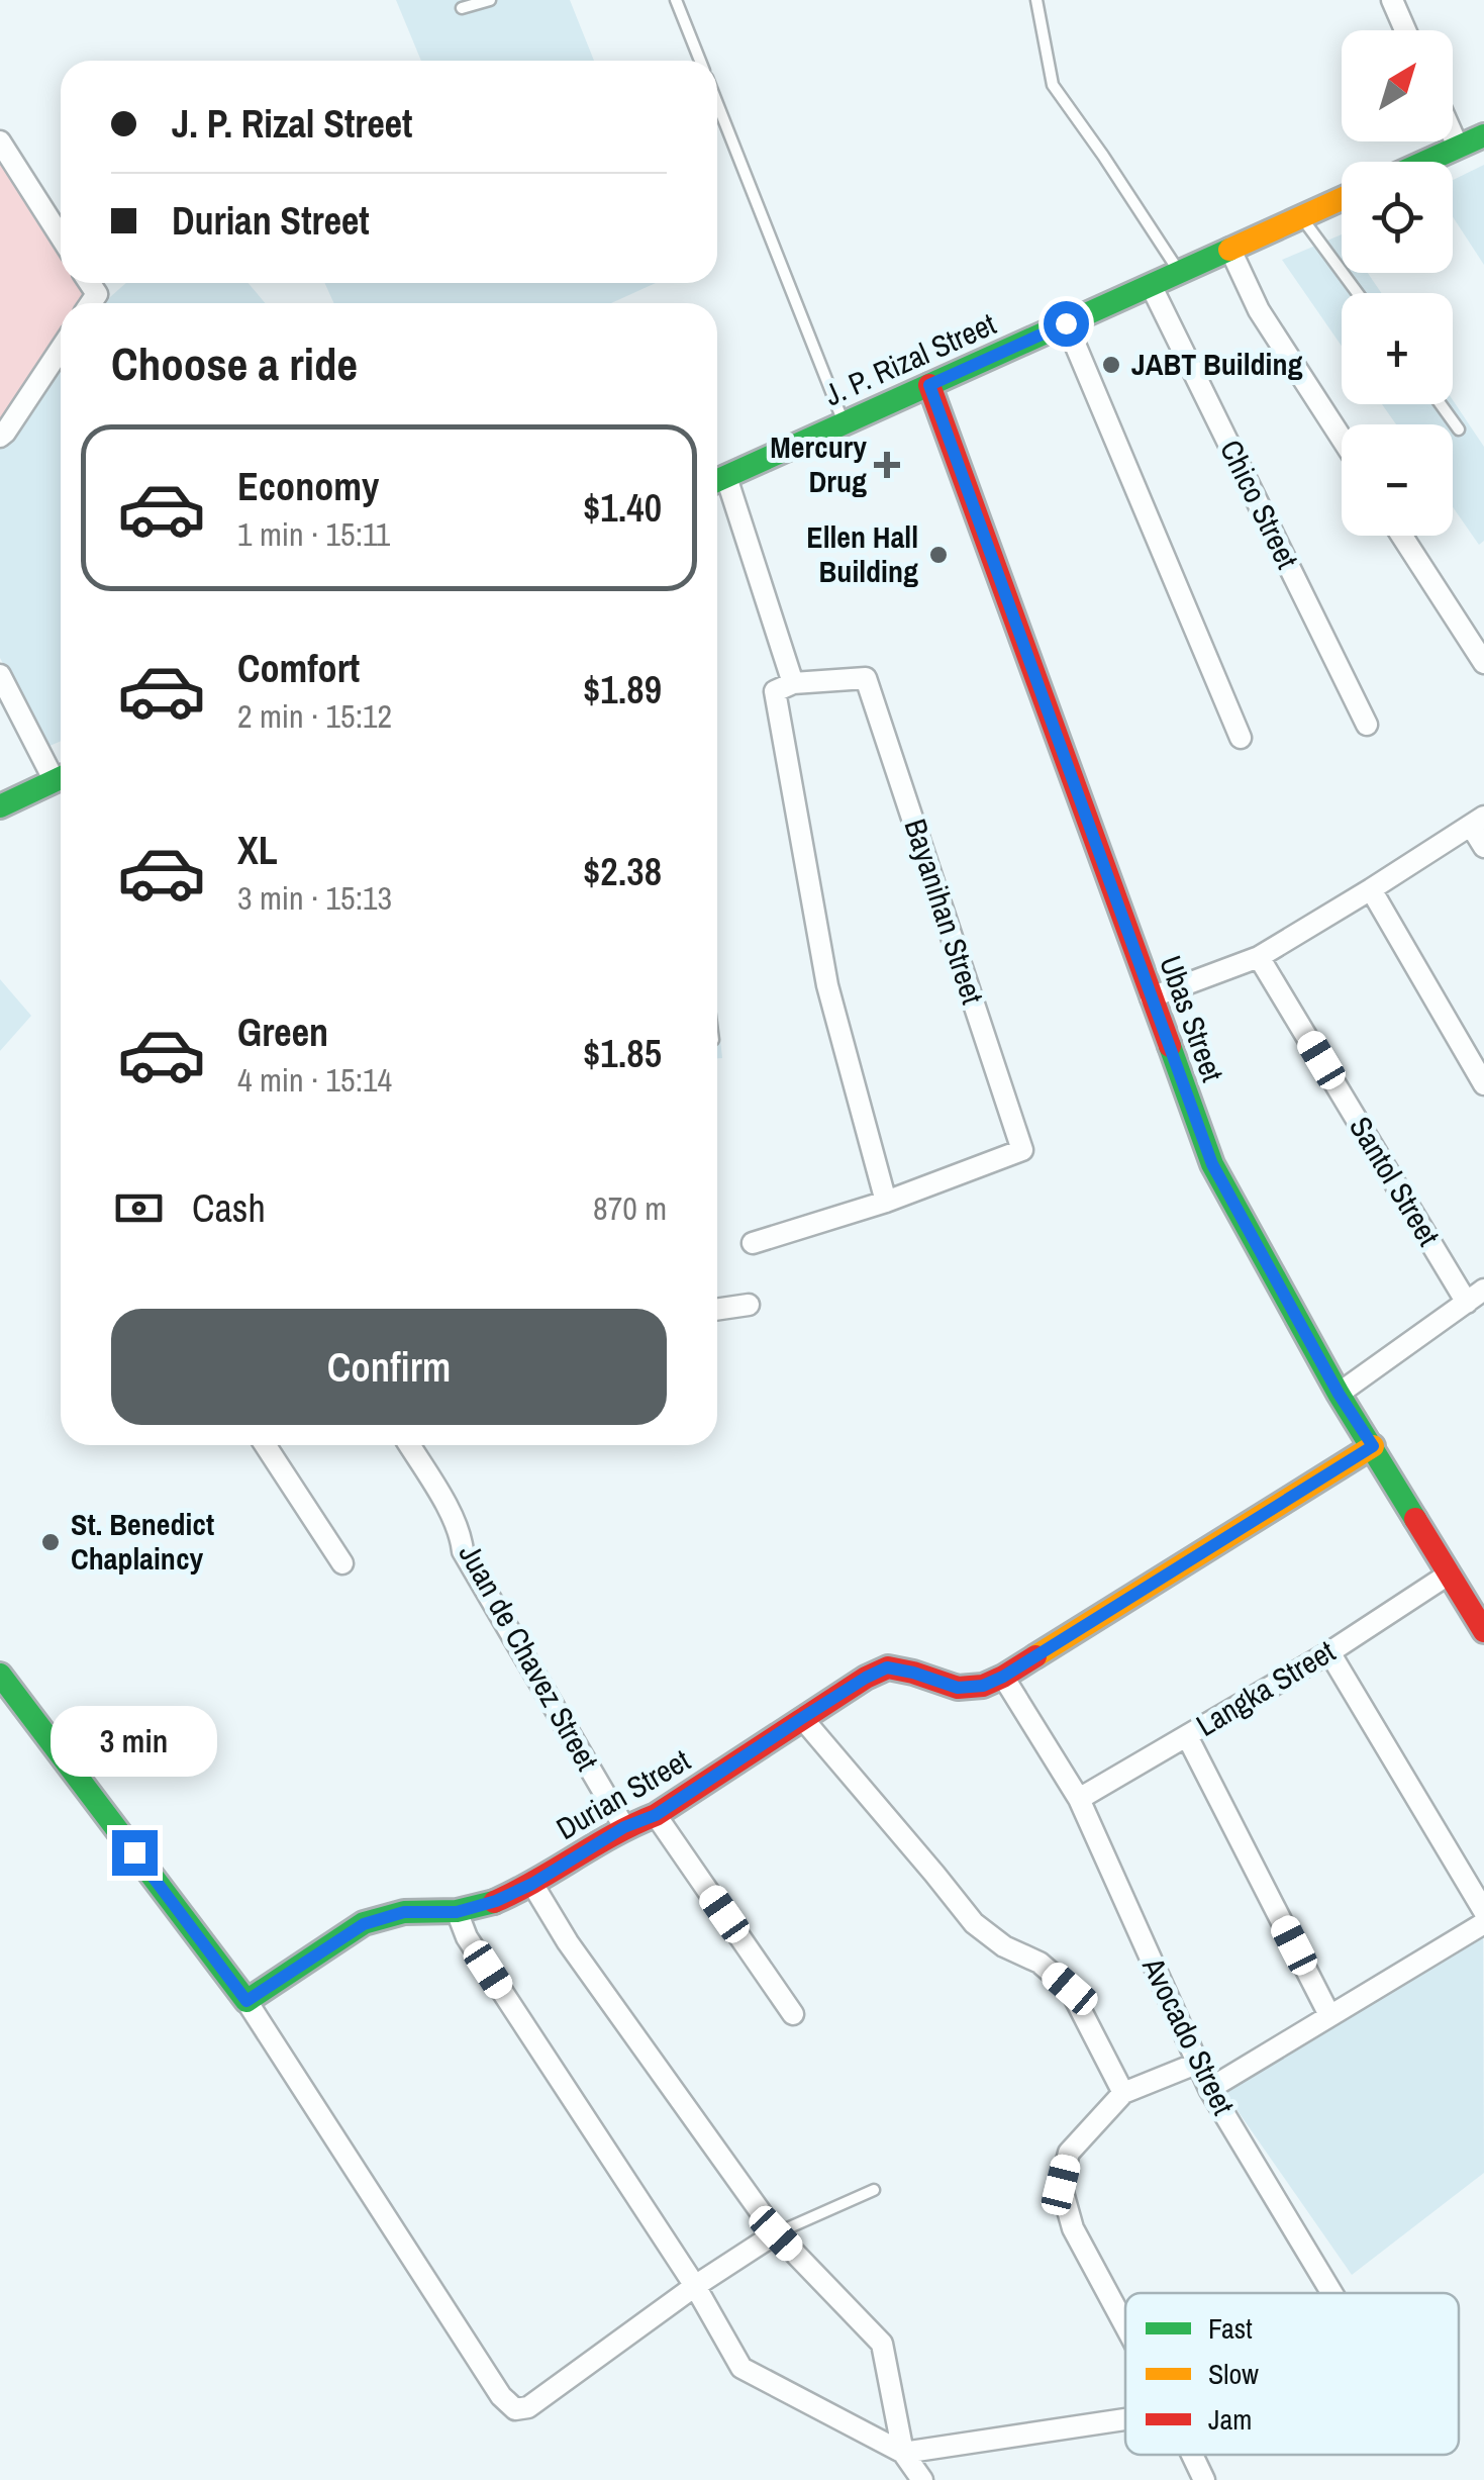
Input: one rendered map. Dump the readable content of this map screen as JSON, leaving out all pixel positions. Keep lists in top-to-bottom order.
{
  "streets": {
    "main road": ["J. P. Rizal Street", "Ubas Street", "Durian Street"],
    "street": [
      "Chico Street",
      "Bayanihan Street",
      "Santol Street",
      "Juan de Chavez Street",
      "Langka Street",
      "Avocado Street"
    ]
  },
  "crossings": [
    ["J. P. Rizal Street", "Chico Street"],
    ["J. P. Rizal Street", "Ubas Street"],
    ["Ubas Street", "Langka Street"],
    ["Ubas Street", "Durian Street"],
    ["Juan de Chavez Street", "Durian Street"],
    ["Langka Street", "Avocado Street"],
    ["Durian Street", "Avocado Street"]
  ],
  "places": {
    "other": ["JABT Building", "Ellen Hall Building", "St. Benedict Chaplaincy"],
    "health": ["Mercury Drug"]
  },
  "legend": ["Fast", "Slow", "Jam"],
  "north": "top right",
  "page": {
    "map_buttons": ["+", "−"],
    "banner": ["J. P. Rizal Street", "Durian Street"],
    "heading": "Choose a ride",
    "list": [
      {
        "name": "Economy",
        "note": "1 min · 15:11",
        "value": "$1.40"
      },
      {
        "name": "Comfort",
        "note": "2 min · 15:12",
        "value": "$1.89"
      },
      {
        "name": "XL",
        "note": "3 min · 15:13",
        "value": "$2.38"
      },
      {
        "name": "Green",
        "note": "4 min · 15:14",
        "value": "$1.85"
      }
    ],
    "pay": ["Cash", "870 m"],
    "buttons": "Confirm",
    "bubble": "3 min"
  }
}
